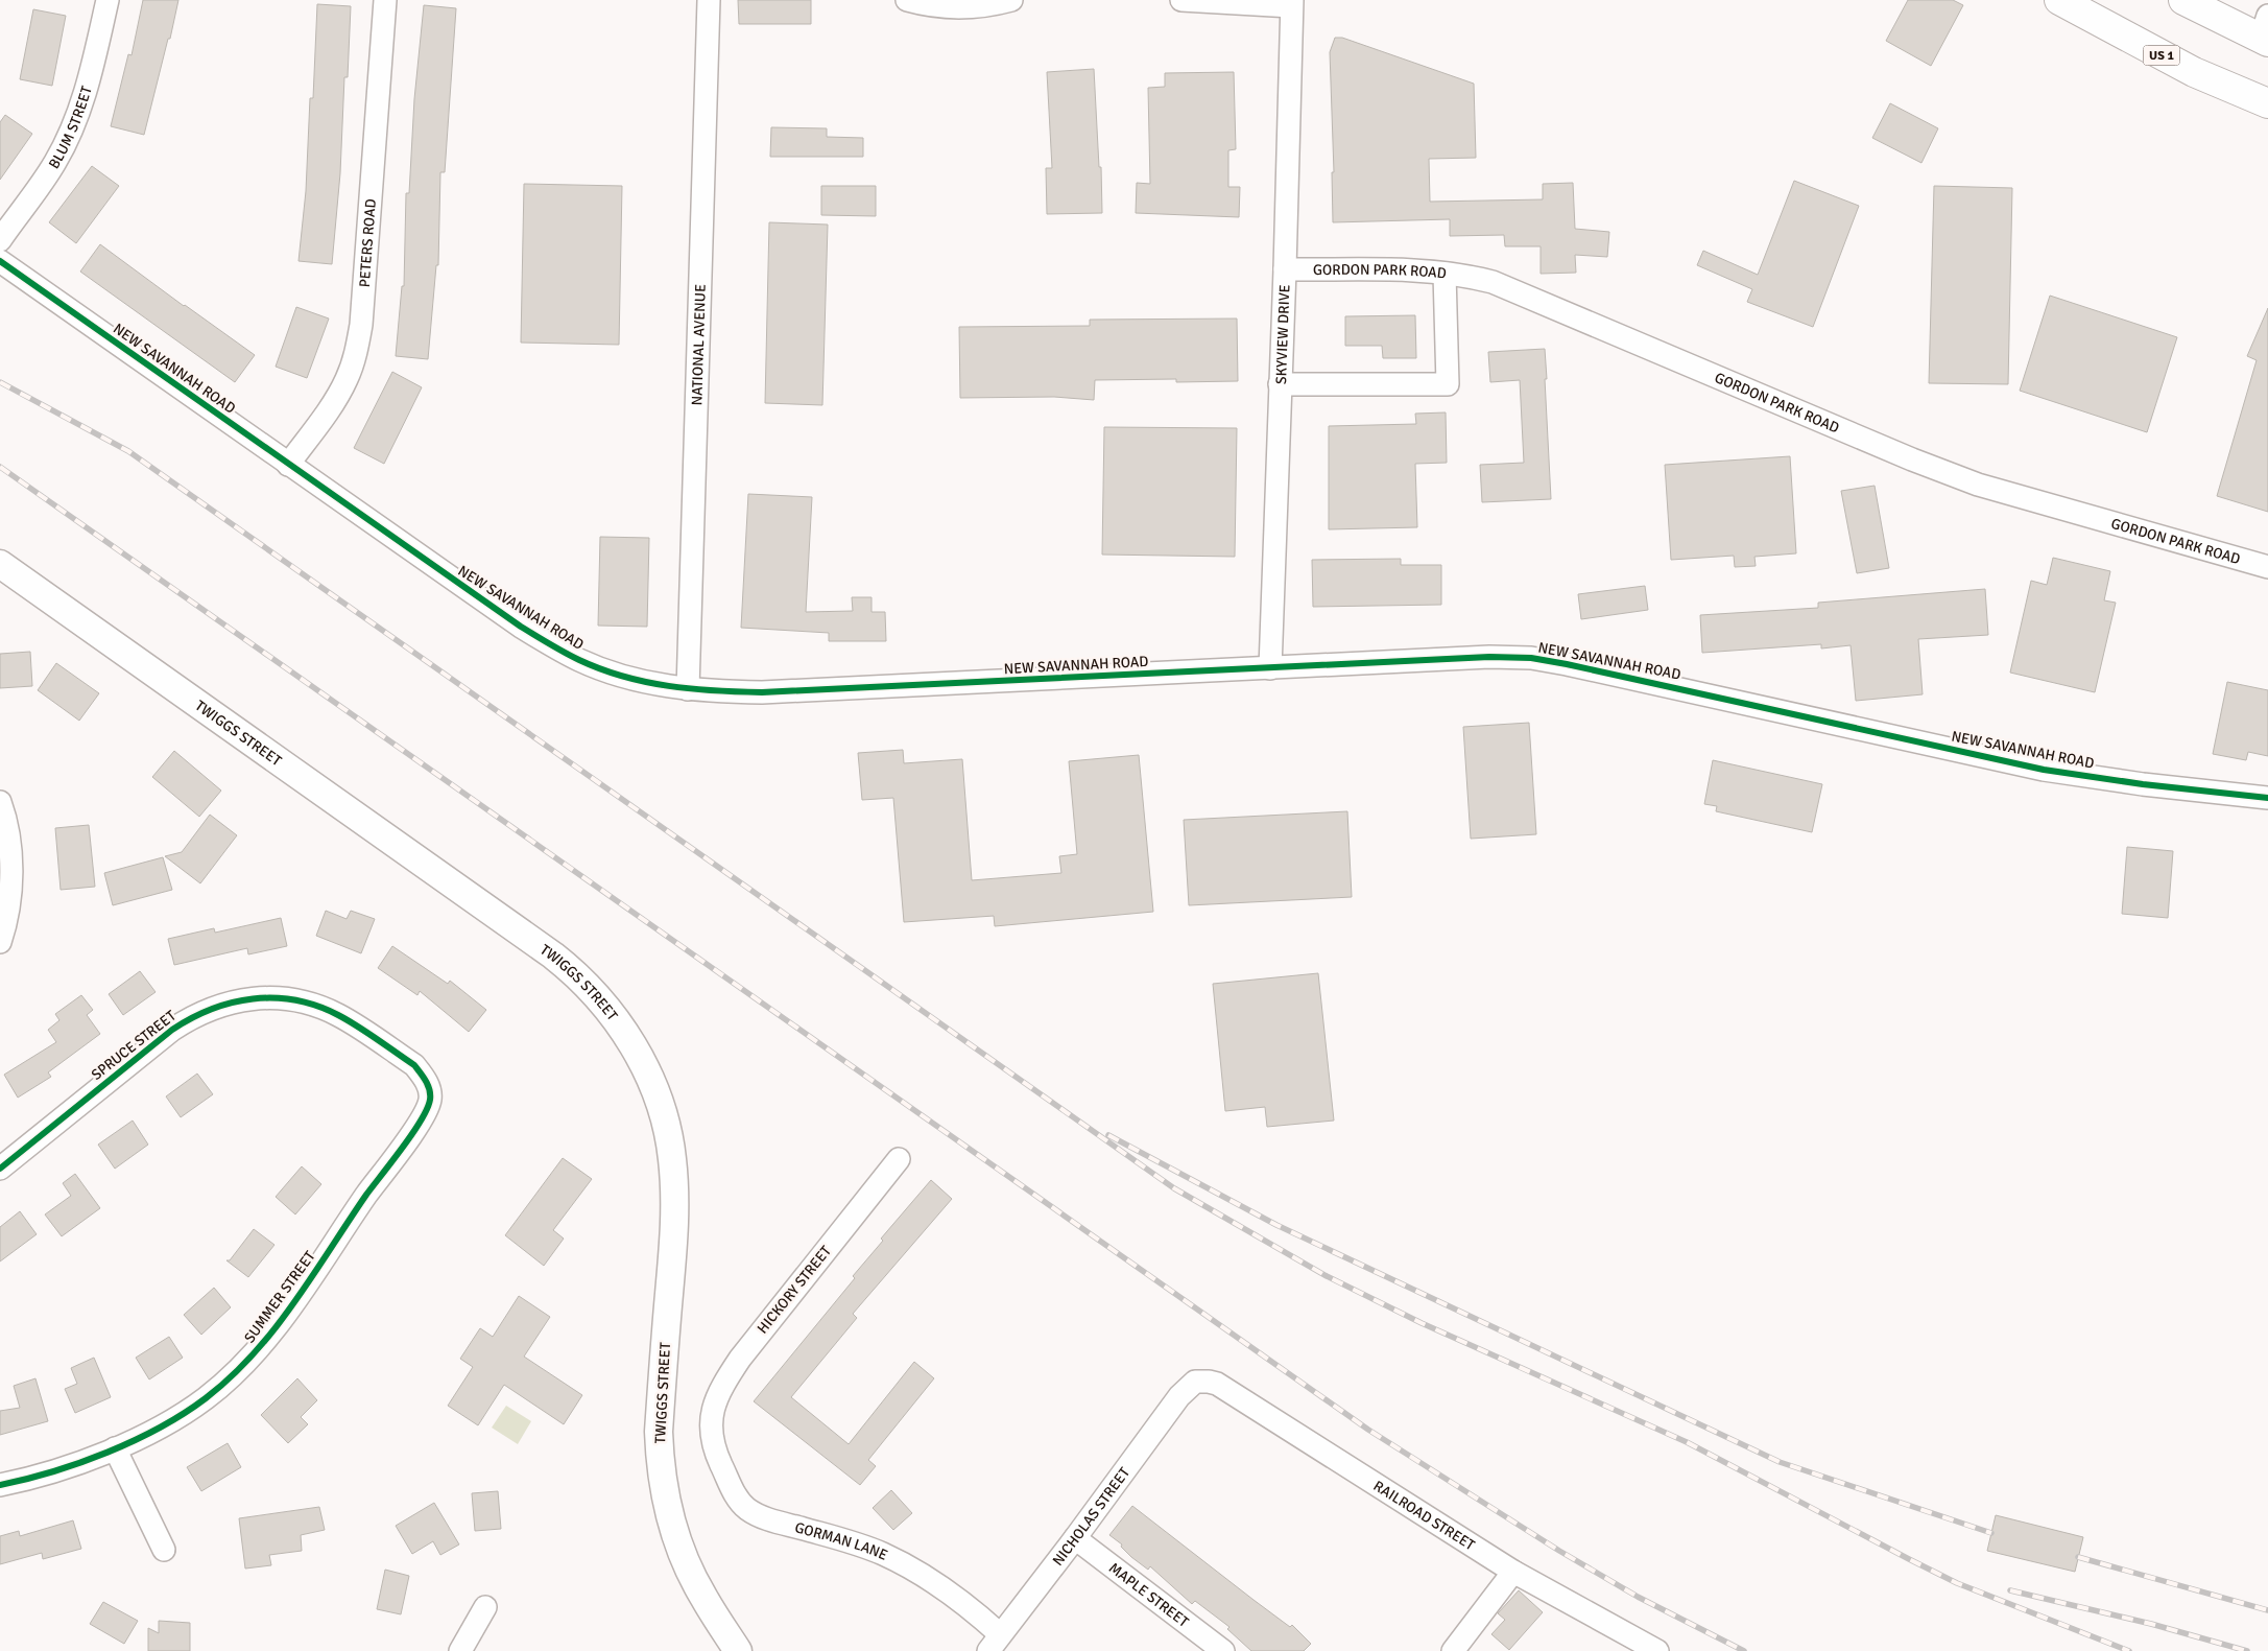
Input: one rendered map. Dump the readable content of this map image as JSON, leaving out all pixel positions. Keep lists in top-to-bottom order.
{
  "streets": {
    "highway": ["US 1"],
    "main road": ["TWIGGS STREET"],
    "street": [
      "BLUM STREET",
      "PETERS ROAD",
      "GORDON PARK ROAD",
      "SKYVIEW DRIVE",
      "NATIONAL AVENUE",
      "NEW SAVANNAH ROAD",
      "SPRUCE STREET",
      "HICKORY STREET",
      "SUMMER STREET",
      "NICHOLAS STREET",
      "RAILROAD STREET",
      "GORMAN LANE",
      "MAPLE STREET"
    ]
  },
  "crossings": [
    ["PETERS ROAD", "NEW SAVANNAH ROAD"],
    ["GORDON PARK ROAD", "SKYVIEW DRIVE"],
    ["SKYVIEW DRIVE", "NEW SAVANNAH ROAD"],
    ["NATIONAL AVENUE", "NEW SAVANNAH ROAD"],
    ["SPRUCE STREET", "SUMMER STREET"],
    ["HICKORY STREET", "GORMAN LANE"],
    ["NICHOLAS STREET", "RAILROAD STREET"],
    ["NICHOLAS STREET", "GORMAN LANE"],
    ["NICHOLAS STREET", "MAPLE STREET"]
  ]
}
